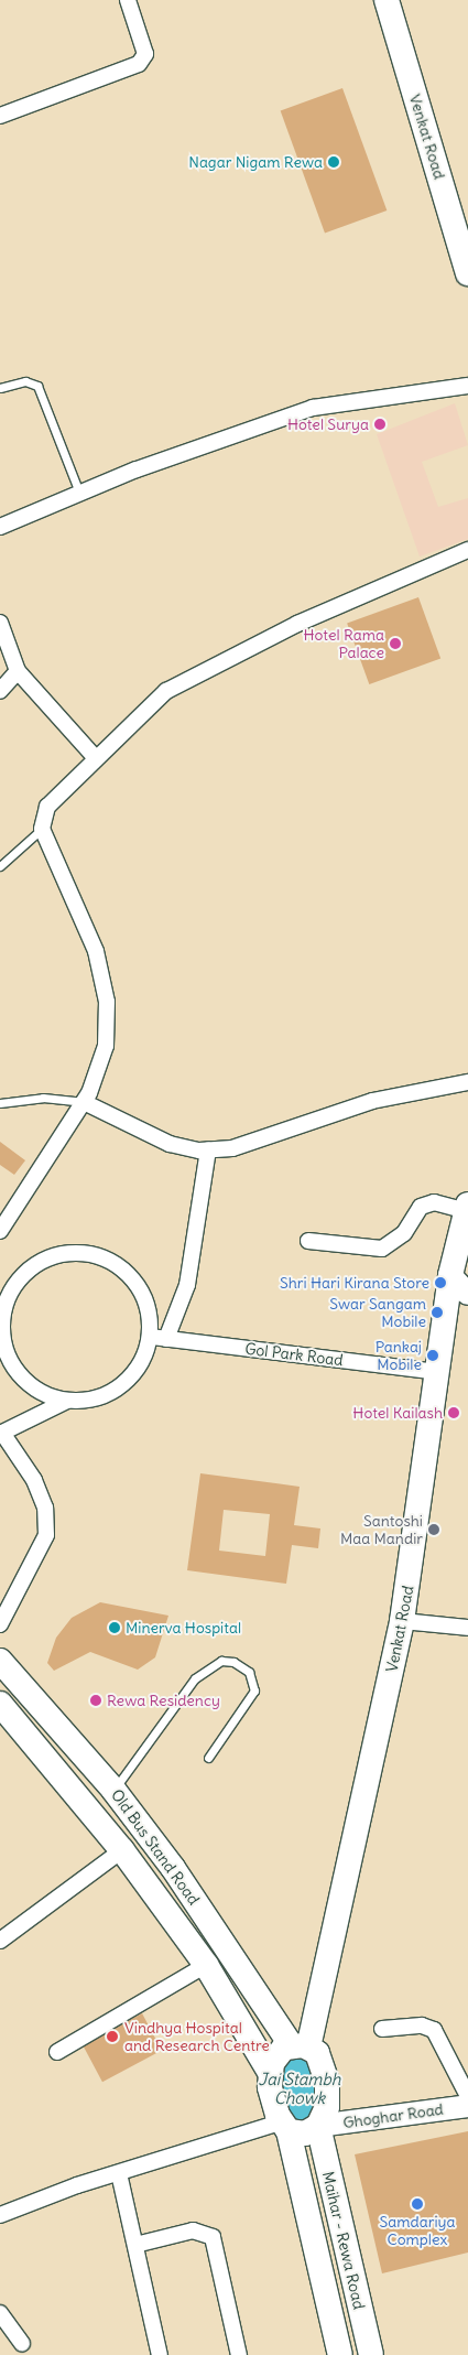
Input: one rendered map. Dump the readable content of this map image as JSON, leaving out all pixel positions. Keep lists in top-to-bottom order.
{
  "streets": {
    "main road": ["Venkat Road", "Old Bus Stand Road", "Maihar - Rewa Road"],
    "street": ["Gol Park Road", "Ghoghar Road"]
  },
  "crossings": [
    ["Venkat Road", "Gol Park Road"],
    ["Venkat Road", "Old Bus Stand Road"],
    ["Venkat Road", "Ghoghar Road"],
    ["Venkat Road", "Maihar - Rewa Road"],
    ["Old Bus Stand Road", "Ghoghar Road"],
    ["Old Bus Stand Road", "Maihar - Rewa Road"],
    ["Ghoghar Road", "Maihar - Rewa Road"]
  ],
  "water": ["Jai Stambh Chowk"],
  "places": [
    "Nagar Nigam Rewa",
    "Hotel Surya",
    "Hotel Rama Palace",
    "Shri Hari Kirana Store",
    "Swar Sangam Mobile",
    "Pankaj Mobile",
    "Hotel Kailash",
    "Santoshi Maa Mandir",
    "Minerva Hospital",
    "Rewa Residency",
    "Vindhya Hospital and Research Centre",
    "Samdariya Complex"
  ]
}
